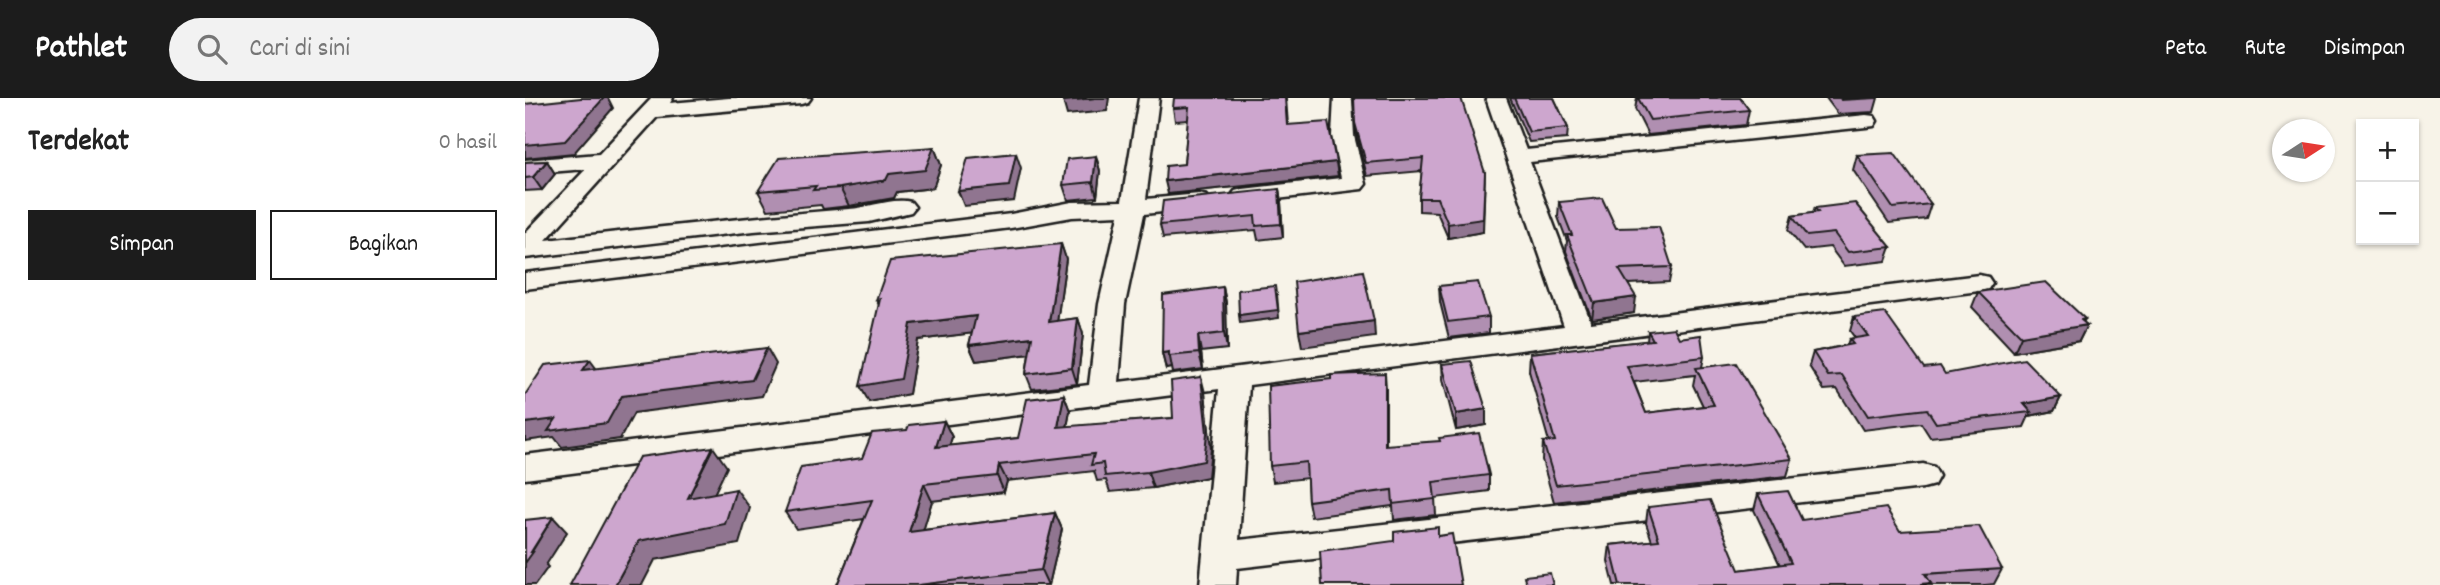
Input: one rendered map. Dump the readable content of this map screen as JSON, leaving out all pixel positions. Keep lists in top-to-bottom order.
{
  "north": "right",
  "page": {
    "header": "Pathlet",
    "search": "Cari di sini",
    "nav": ["Peta", "Rute", "Disimpan"],
    "heading": ["Terdekat", "0 hasil"],
    "map_buttons": ["+", "−"],
    "buttons": ["Simpan", "Bagikan"]
  }
}
